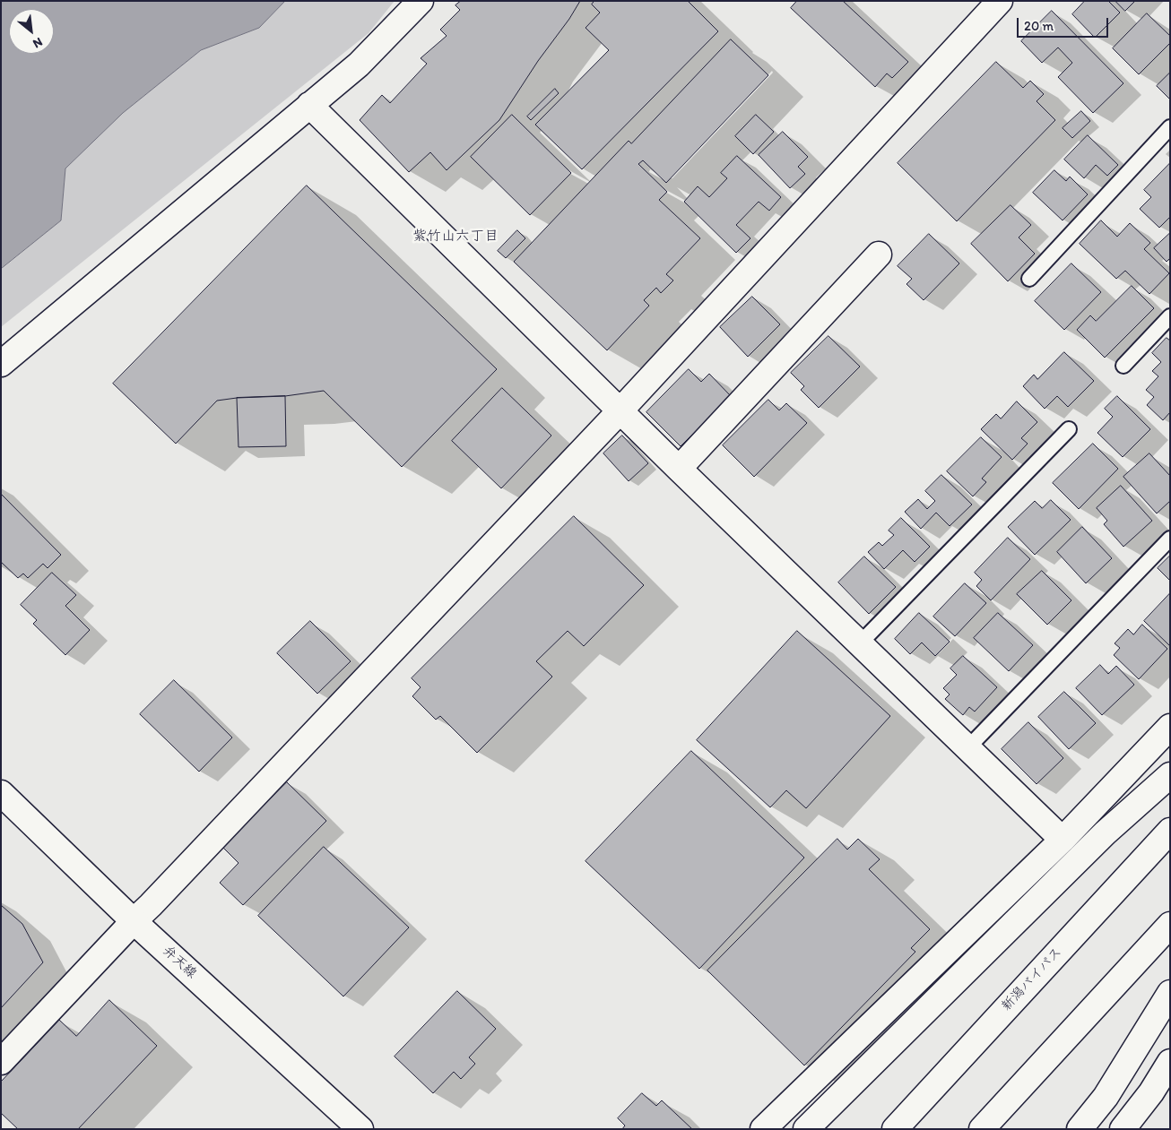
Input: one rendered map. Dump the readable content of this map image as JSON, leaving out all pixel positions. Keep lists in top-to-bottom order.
{
  "streets": {
    "main road": ["弁天線", "新潟バイパス"]
  },
  "districts": ["紫竹山六丁目"],
  "scale_bar": "20 m",
  "north": "bottom right"
}
